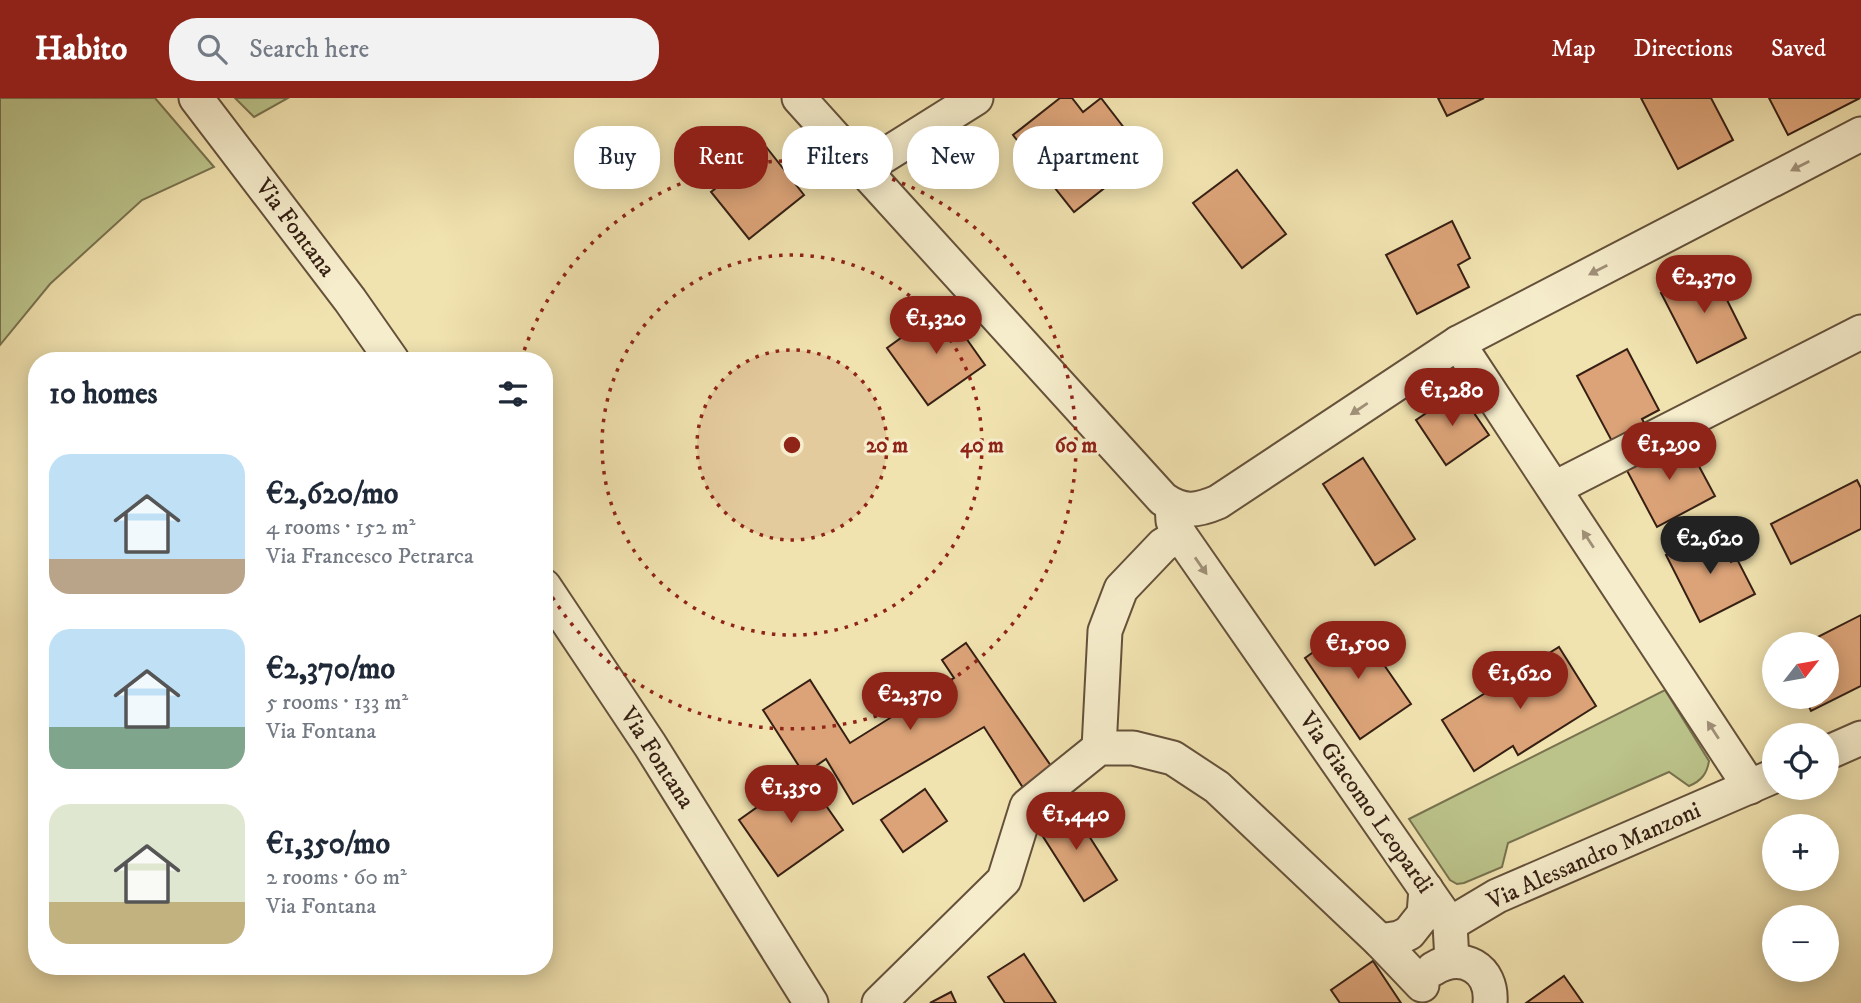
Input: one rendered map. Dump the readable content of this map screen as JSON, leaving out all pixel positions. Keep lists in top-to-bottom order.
{
  "streets": {
    "street": ["Via Fontana", "Via Giacomo Leopardi", "Via Alessandro Manzoni"]
  },
  "crossings": [
    ["Via Giacomo Leopardi", "Via Alessandro Manzoni"]
  ],
  "one_way": ["Via Giacomo Leopardi"],
  "north": "top right",
  "page": {
    "header": "Habito",
    "search": "Search here",
    "nav": ["Map", "Directions", "Saved"],
    "chip": [
      "Buy",
      "Rent",
      "Filters",
      "New",
      "Apartment"
    ],
    "price": [
      "€2,370",
      "€1,320",
      "€1,280",
      "€1,290",
      "€2,620",
      "€1,500",
      "€1,620",
      "€2,370",
      "€1,350",
      "€1,440"
    ],
    "heading": "10 homes",
    "list": [
      {
        "name": "€2,620/mo",
        "note": "4 rooms · 152 m² · Via Francesco Petrarca"
      },
      {
        "name": "€2,370/mo",
        "note": "5 rooms · 133 m² · Via Fontana"
      },
      {
        "name": "€1,350/mo",
        "note": "2 rooms · 60 m² · Via Fontana"
      }
    ],
    "map_buttons": ["+", "−"]
  },
  "rings": ["20 m", "40 m", "60 m"]
}
